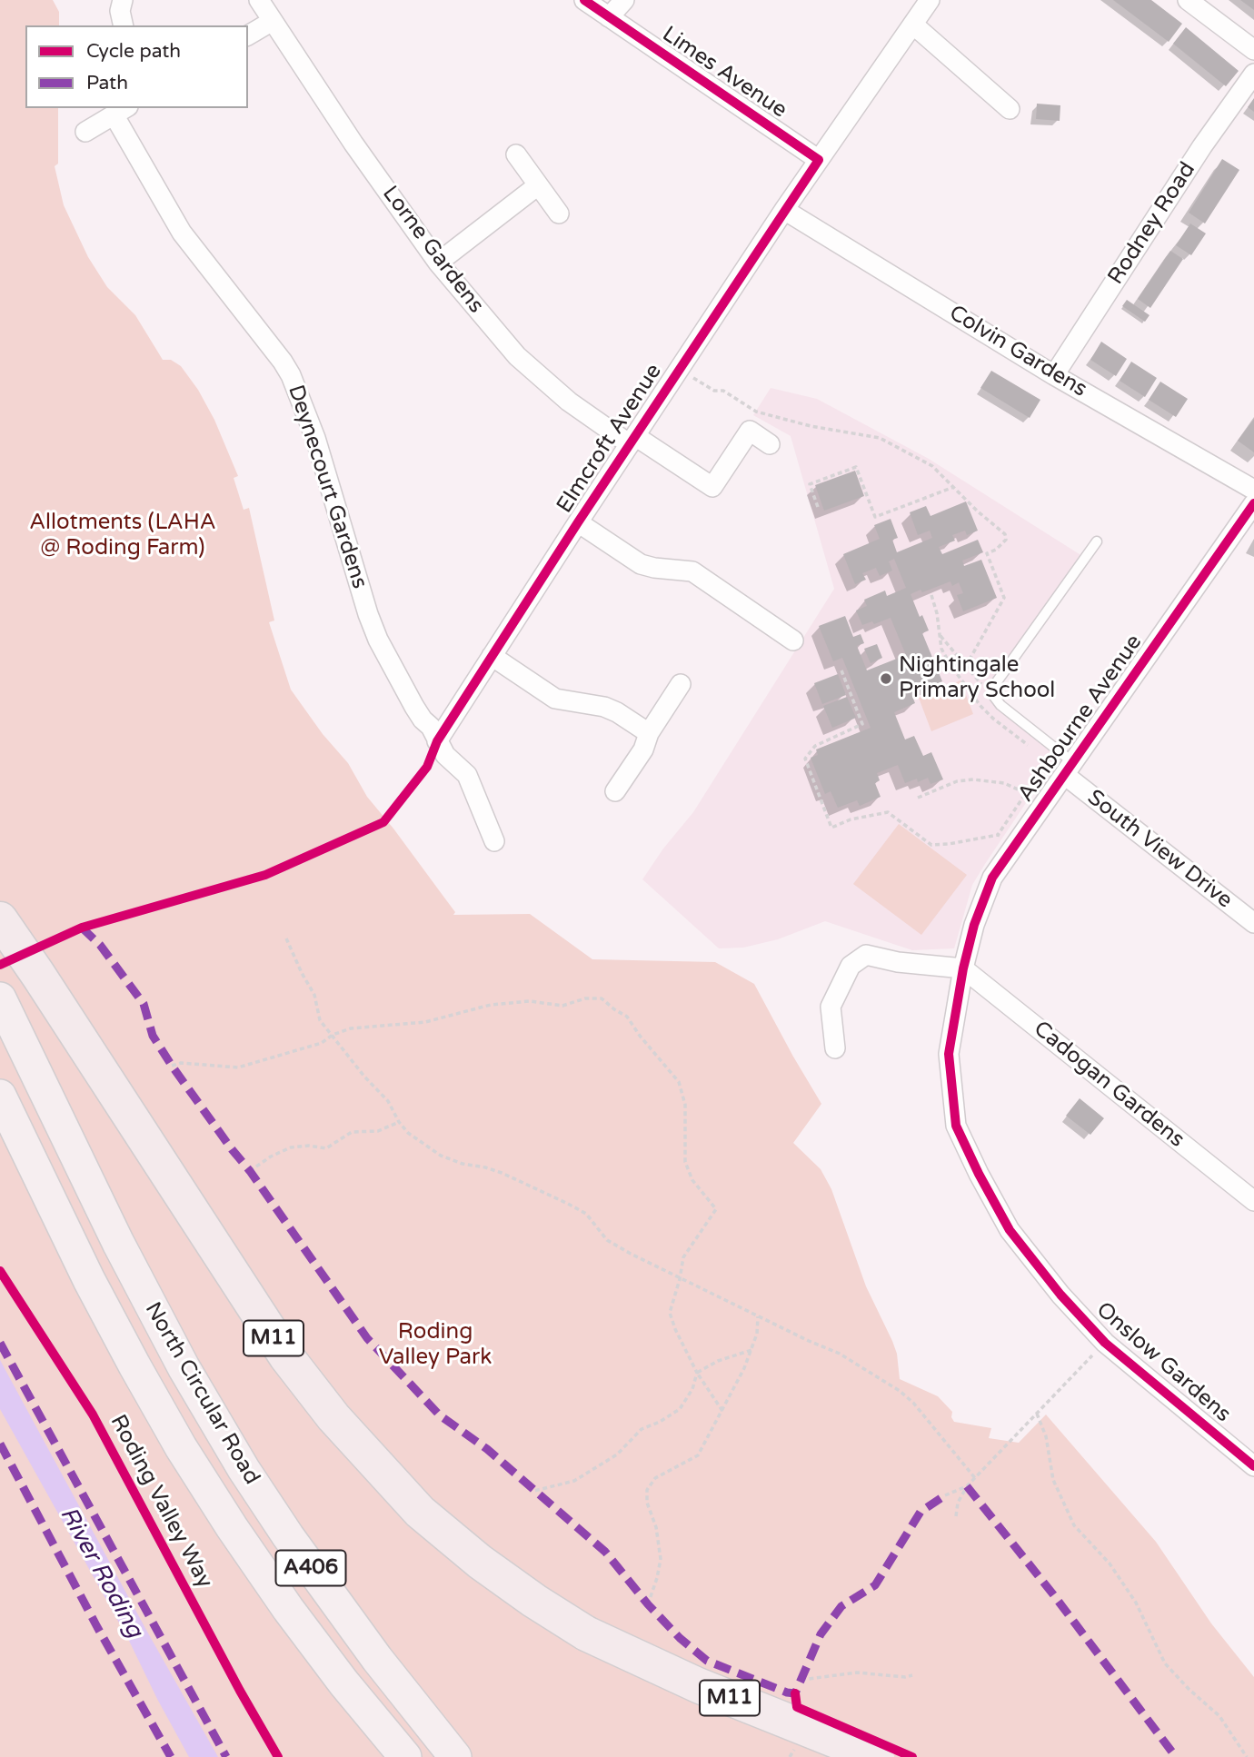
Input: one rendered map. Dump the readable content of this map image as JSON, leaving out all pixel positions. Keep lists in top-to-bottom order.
{
  "streets": {
    "highway": ["M11", "North Circular Road", "A406"],
    "street": [
      "Limes Avenue",
      "Rodney Road",
      "Lorne Gardens",
      "Colvin Gardens",
      "Elmcroft Avenue",
      "Deynecourt Gardens",
      "Ashbourne Avenue",
      "South View Drive",
      "Cadogan Gardens",
      "Onslow Gardens"
    ],
    "cycle path": ["Roding Valley Way"]
  },
  "crossings": [
    ["Limes Avenue", "Elmcroft Avenue"],
    ["Rodney Road", "Colvin Gardens"],
    ["Lorne Gardens", "Elmcroft Avenue"],
    ["Colvin Gardens", "Elmcroft Avenue"],
    ["Elmcroft Avenue", "Deynecourt Gardens"],
    ["Ashbourne Avenue", "South View Drive"],
    ["Ashbourne Avenue", "Cadogan Gardens"],
    ["Ashbourne Avenue", "Onslow Gardens"],
    ["Cadogan Gardens", "Onslow Gardens"]
  ],
  "water": ["River Roding"],
  "parks": ["Allotments (LAHA @ Roding Farm)", "Roding Valley Park"],
  "places": ["Nightingale Primary School"],
  "legend": ["Cycle path", "Path"]
}
